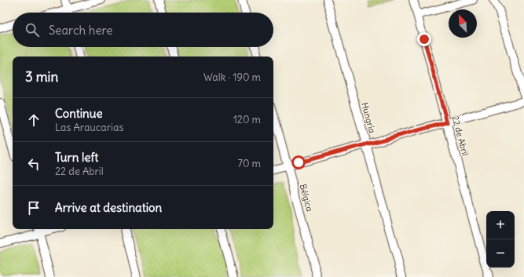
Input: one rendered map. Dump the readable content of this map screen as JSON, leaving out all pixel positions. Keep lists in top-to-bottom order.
{
  "streets": {
    "street": ["Hungría", "22 de Abril", "Bélgica"]
  },
  "north": "top left",
  "page": {
    "search": "Search here",
    "heading": ["3 min", "Walk · 190 m"],
    "list": [
      ["Continue", "Las Araucarias", "120 m"],
      ["Turn left", "22 de Abril", "70 m"],
      "Arrive at destination"
    ],
    "map_buttons": ["+", "−"]
  }
}
